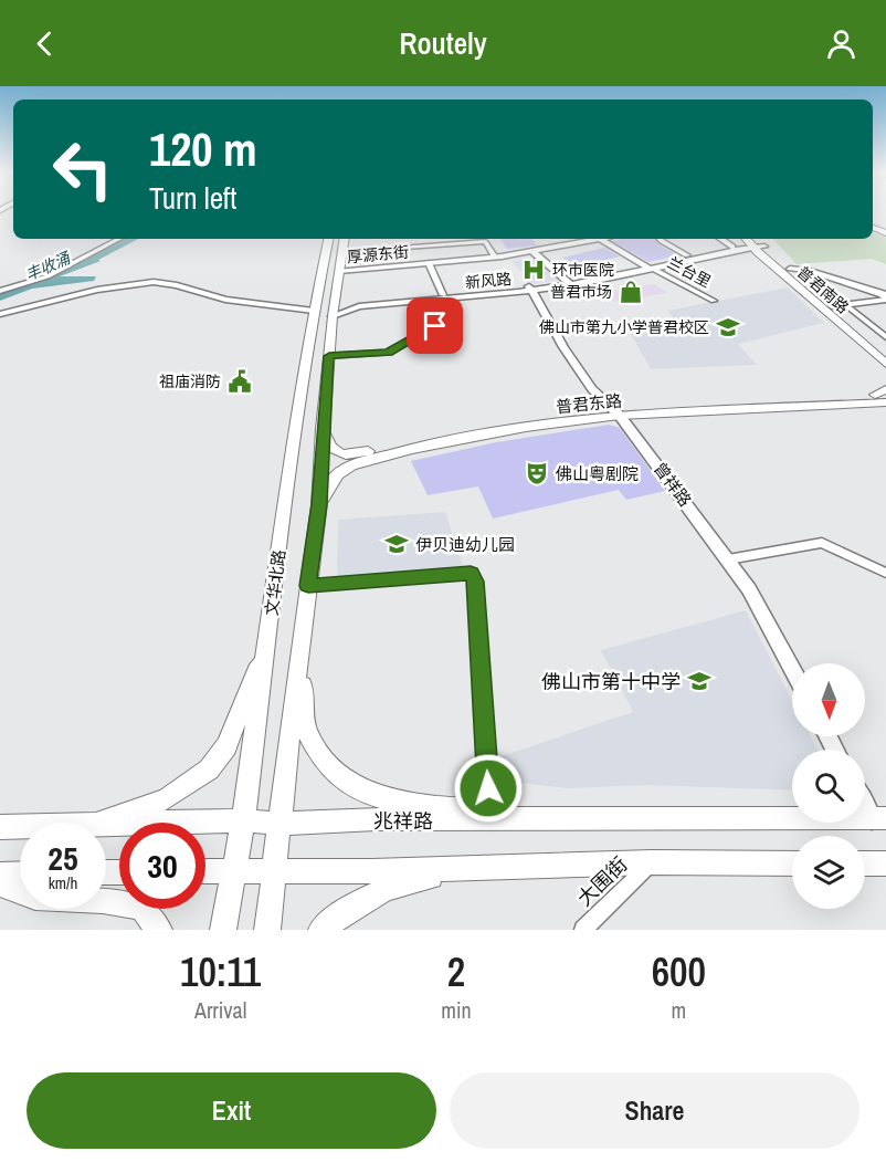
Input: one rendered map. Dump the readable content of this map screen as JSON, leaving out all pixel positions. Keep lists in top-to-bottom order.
{
  "streets": {
    "main road": [
      "普君南路",
      "普君东路",
      "文华北路",
      "兆祥路"
    ],
    "street": [
      "厚源东街",
      "兰台里",
      "新风路",
      "曾祥路",
      "大围街"
    ]
  },
  "crossings": [
    ["厚源东街", "文华北路"],
    ["兰台里", "新风路"],
    ["新风路", "普君南路"],
    ["新风路", "曾祥路"],
    ["新风路", "文华北路"],
    ["普君东路", "曾祥路"],
    ["普君东路", "文华北路"],
    ["文华北路", "兆祥路"]
  ],
  "water": ["丰收涌"],
  "places": {
    "hospital": ["环市医院"],
    "shop": ["普君市场"],
    "school or university": ["佛山市第九小学普君校区", "伊贝迪幼儿园", "佛山市第十中学"],
    "public building": ["祖庙消防"],
    "theatre": ["佛山粤剧院"]
  },
  "north": "bottom",
  "page": {
    "header": "Routely",
    "turn": ["120 m", "Turn left"],
    "speed": "25 km/h",
    "limit": "30",
    "eta": [
      "10:11",
      "Arrival",
      "2",
      "min",
      "600",
      "m"
    ],
    "buttons": ["Exit", "Share"]
  }
}
